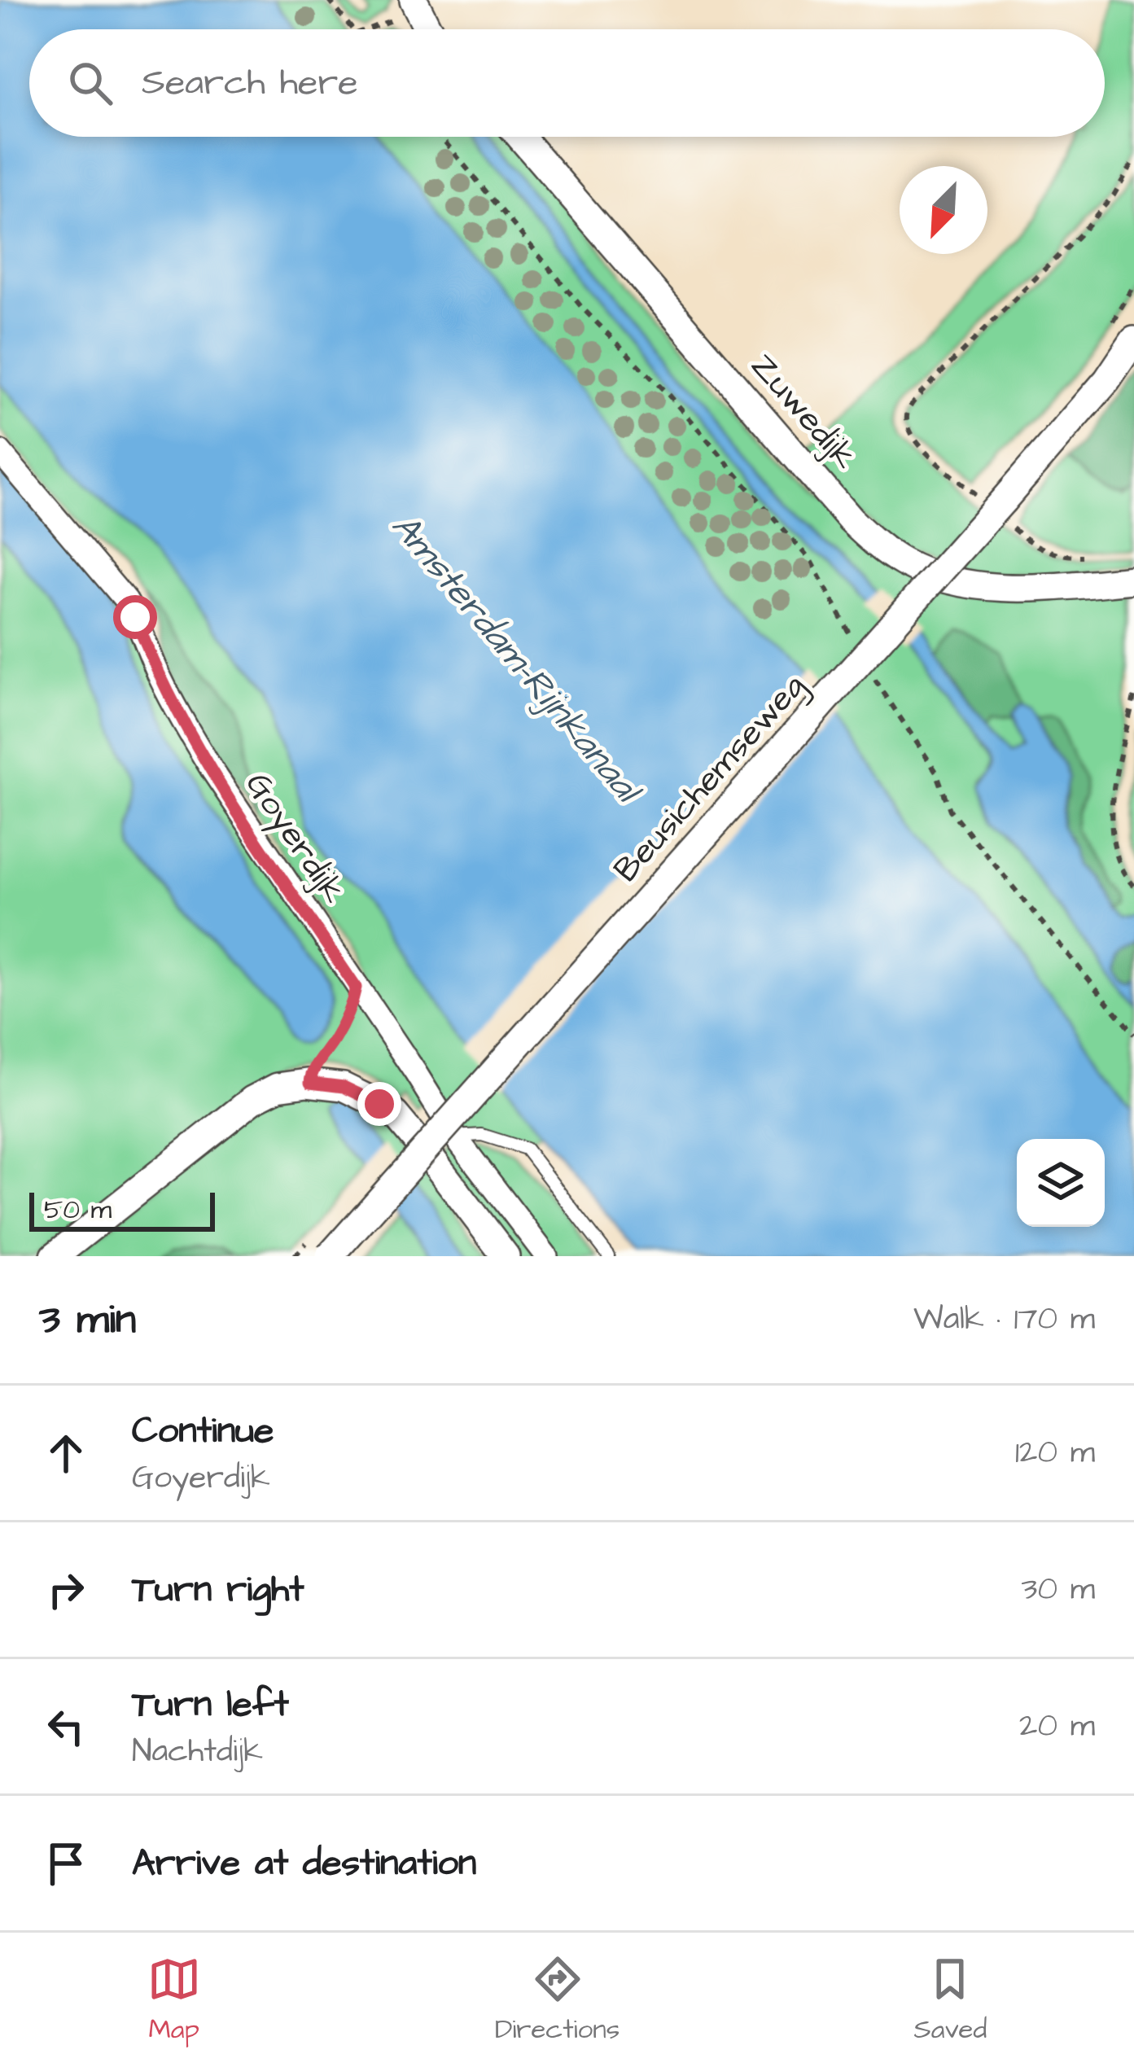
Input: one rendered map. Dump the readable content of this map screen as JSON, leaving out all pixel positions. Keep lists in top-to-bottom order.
{
  "streets": {
    "street": ["Zuwedijk", "Beusichemseweg", "Goyerdijk"]
  },
  "water": ["Amsterdam-Rijnkanaal"],
  "scale_bar": "50 m",
  "north": "bottom left",
  "page": {
    "search": "Search here",
    "scale": "50 m",
    "heading": ["3 min", "Walk · 170 m"],
    "list": [
      ["Continue", "Goyerdijk", "120 m"],
      ["Turn right", "30 m"],
      ["Turn left", "Nachtdijk", "20 m"],
      "Arrive at destination"
    ],
    "nav": ["Map", "Directions", "Saved"]
  }
}
